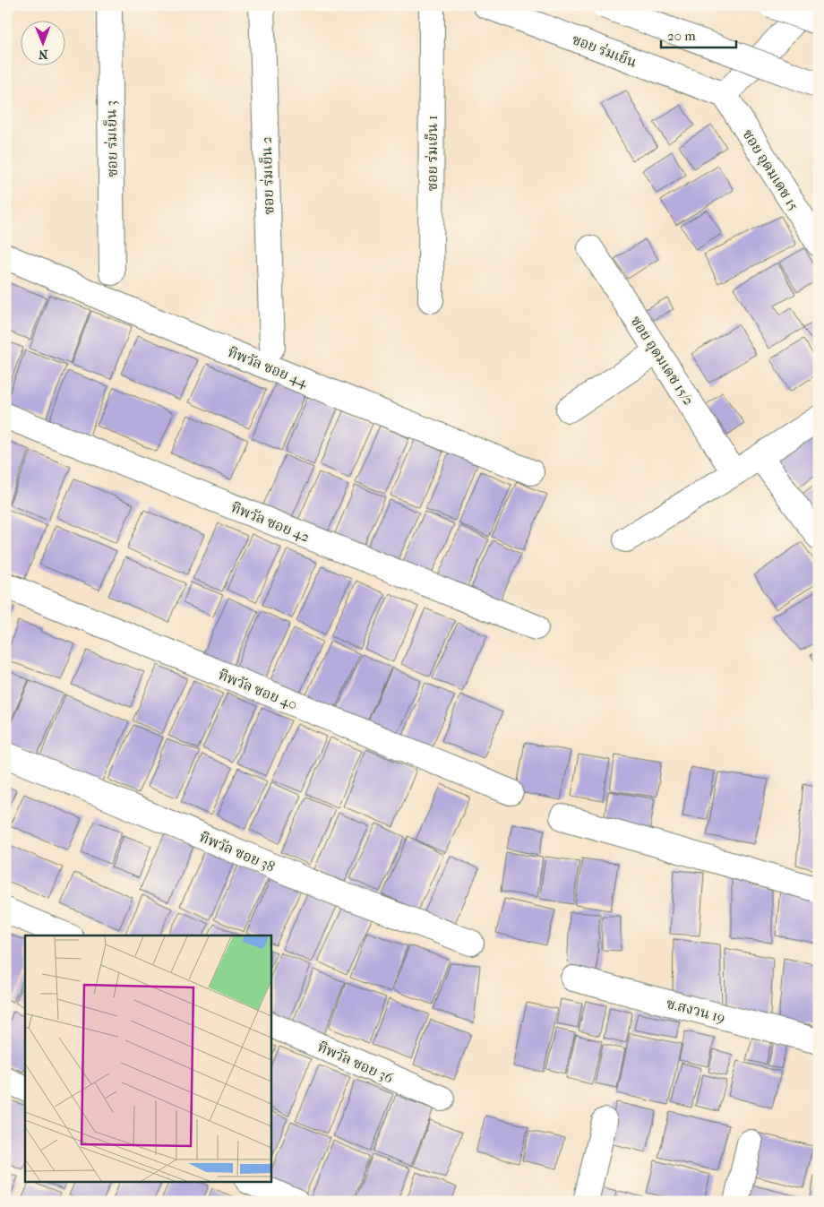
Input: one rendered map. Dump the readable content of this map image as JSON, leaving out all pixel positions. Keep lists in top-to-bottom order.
{
  "streets": {
    "main road": [
      "ซอย ร่มเย็น",
      "ซอย ร่มเย็น 3",
      "ซอย ร่มเย็น 1",
      "ซอย อุดมเดช 15",
      "ซอย ร่มเย็น 2",
      "ซอย อุดมเดช 15/2",
      "ทิพวัล ซอย 44",
      "ทิพวัล ซอย 42",
      "ทิพวัล ซอย 40",
      "ทิพวัล ซอย 38",
      "ซ.สงวน 19",
      "ทิพวัล ซอย 36"
    ]
  },
  "crossings": [
    ["ซอย ร่มเย็น", "ซอย อุดมเดช 15"]
  ],
  "scale_bar": "20 m",
  "north": "bottom"
}
